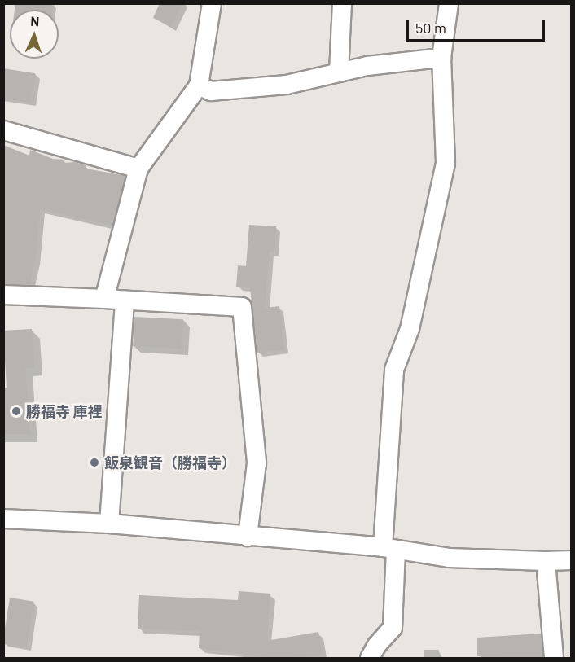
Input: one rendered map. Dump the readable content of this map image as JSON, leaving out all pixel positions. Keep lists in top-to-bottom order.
{
  "places": ["勝福寺 庫裡", "飯泉観音（勝福寺）"],
  "scale_bar": "50 m",
  "north": "top"
}
